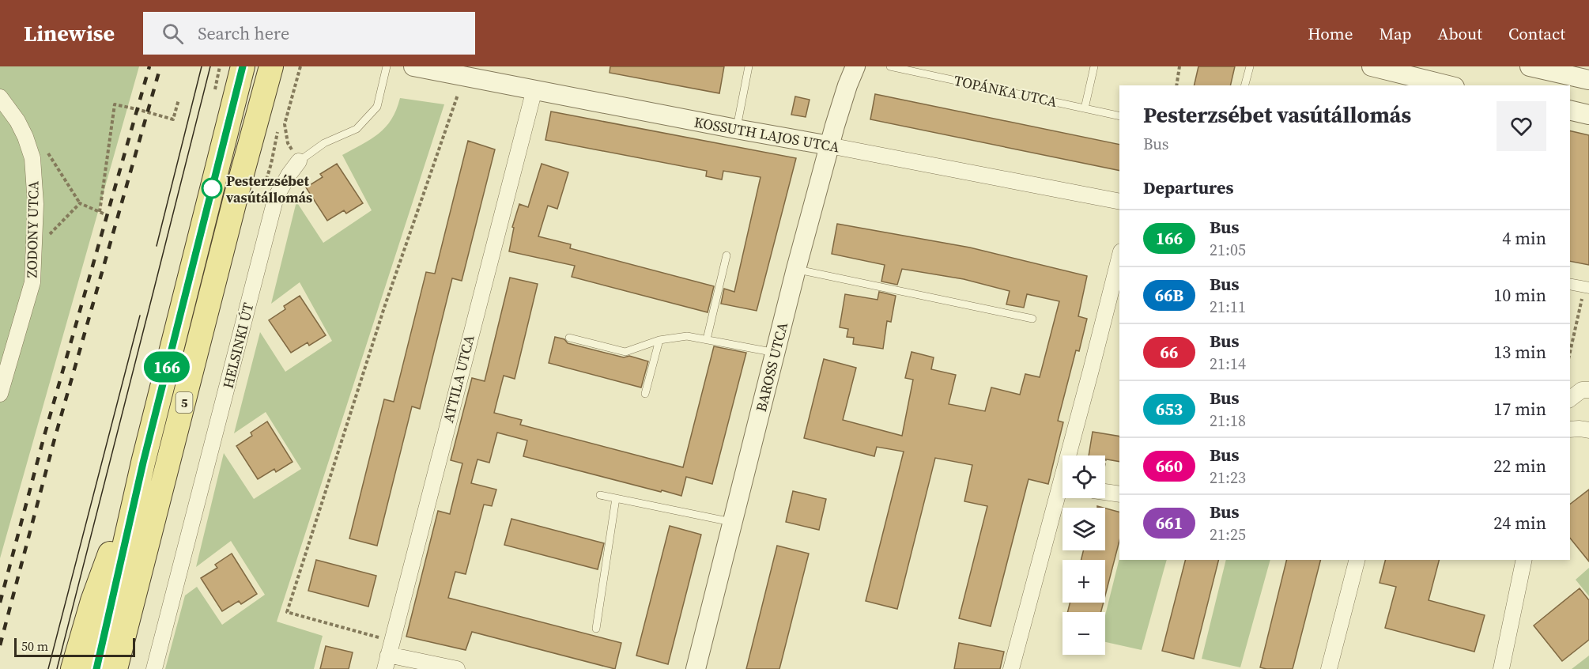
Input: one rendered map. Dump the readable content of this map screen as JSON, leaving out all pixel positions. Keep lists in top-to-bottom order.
{
  "streets": {
    "main road": ["5"],
    "street": [
      "KOSSUTH LAJOS UTCA",
      "ZODONY UTCA",
      "HELSINKI ÚT",
      "BAROSS UTCA",
      "ATTILA UTCA"
    ],
    "lane": ["TOPÁNKA UTCA"]
  },
  "crossings": [
    ["KOSSUTH LAJOS UTCA", "BAROSS UTCA"],
    ["KOSSUTH LAJOS UTCA", "ATTILA UTCA"]
  ],
  "places": ["Pesterzsébet vasútállomás"],
  "lines": ["bus line 166"],
  "scale_bar": "50 m",
  "page": {
    "header": "Linewise",
    "search": "Search here",
    "nav": [
      "Home",
      "Map",
      "About",
      "Contact"
    ],
    "on_map": "166",
    "heading": [
      ["Pesterzsébet vasútállomás", "Bus"],
      "Departures"
    ],
    "list": [
      {
        "mark": "166",
        "name": "Bus",
        "note": "21:05",
        "value": "4 min"
      },
      {
        "mark": "66B",
        "name": "Bus",
        "note": "21:11",
        "value": "10 min"
      },
      {
        "mark": "66",
        "name": "Bus",
        "note": "21:14",
        "value": "13 min"
      },
      {
        "mark": "653",
        "name": "Bus",
        "note": "21:18",
        "value": "17 min"
      },
      {
        "mark": "660",
        "name": "Bus",
        "note": "21:23",
        "value": "22 min"
      },
      {
        "mark": "661",
        "name": "Bus",
        "note": "21:25",
        "value": "24 min"
      }
    ],
    "map_buttons": ["+", "−"],
    "scale": "50 m"
  }
}
